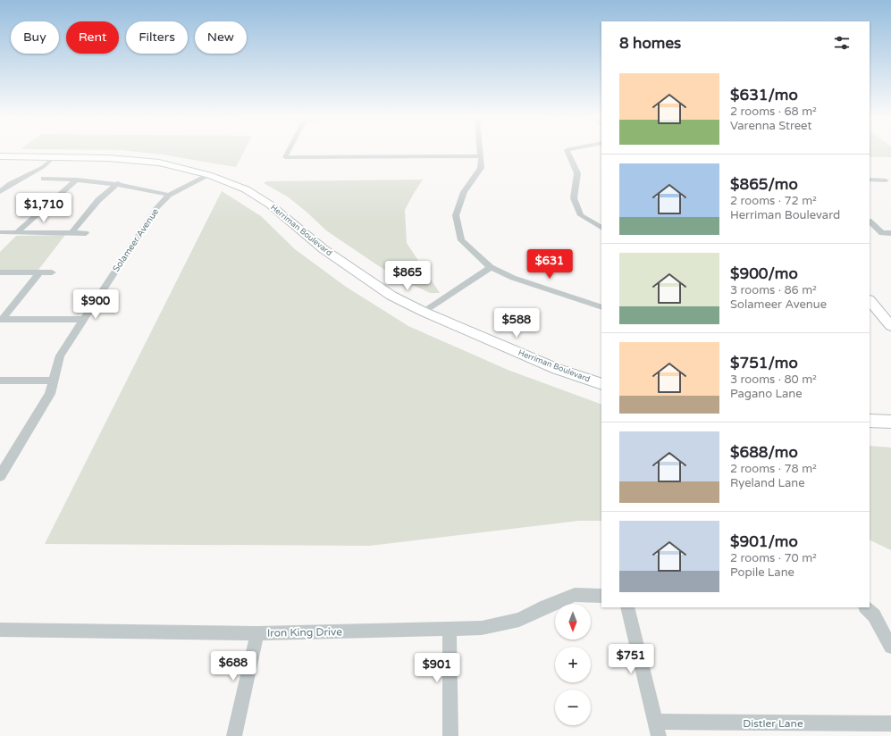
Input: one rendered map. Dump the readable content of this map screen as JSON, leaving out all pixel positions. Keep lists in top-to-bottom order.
{
  "streets": {
    "main road": ["Herriman Boulevard"],
    "street": ["Solameer Avenue", "Iron King Drive", "Distler Lane"]
  },
  "crossings": [
    ["Herriman Boulevard", "Solameer Avenue"]
  ],
  "north": "bottom",
  "page": {
    "chip": [
      "Buy",
      "Rent",
      "Filters",
      "New"
    ],
    "heading": "8 homes",
    "list": [
      {
        "name": "$631/mo",
        "note": "2 rooms · 68 m² · Varenna Street"
      },
      {
        "name": "$865/mo",
        "note": "2 rooms · 72 m² · Herriman Boulevard"
      },
      {
        "name": "$900/mo",
        "note": "3 rooms · 86 m² · Solameer Avenue"
      },
      {
        "name": "$751/mo",
        "note": "3 rooms · 80 m² · Pagano Lane"
      },
      {
        "name": "$688/mo",
        "note": "2 rooms · 78 m² · Ryeland Lane"
      },
      {
        "name": "$901/mo",
        "note": "2 rooms · 70 m² · Popile Lane"
      }
    ],
    "price": [
      "$1,710",
      "$631",
      "$865",
      "$900",
      "$588",
      "$751",
      "$688",
      "$901"
    ],
    "map_buttons": ["+", "−"]
  }
}
